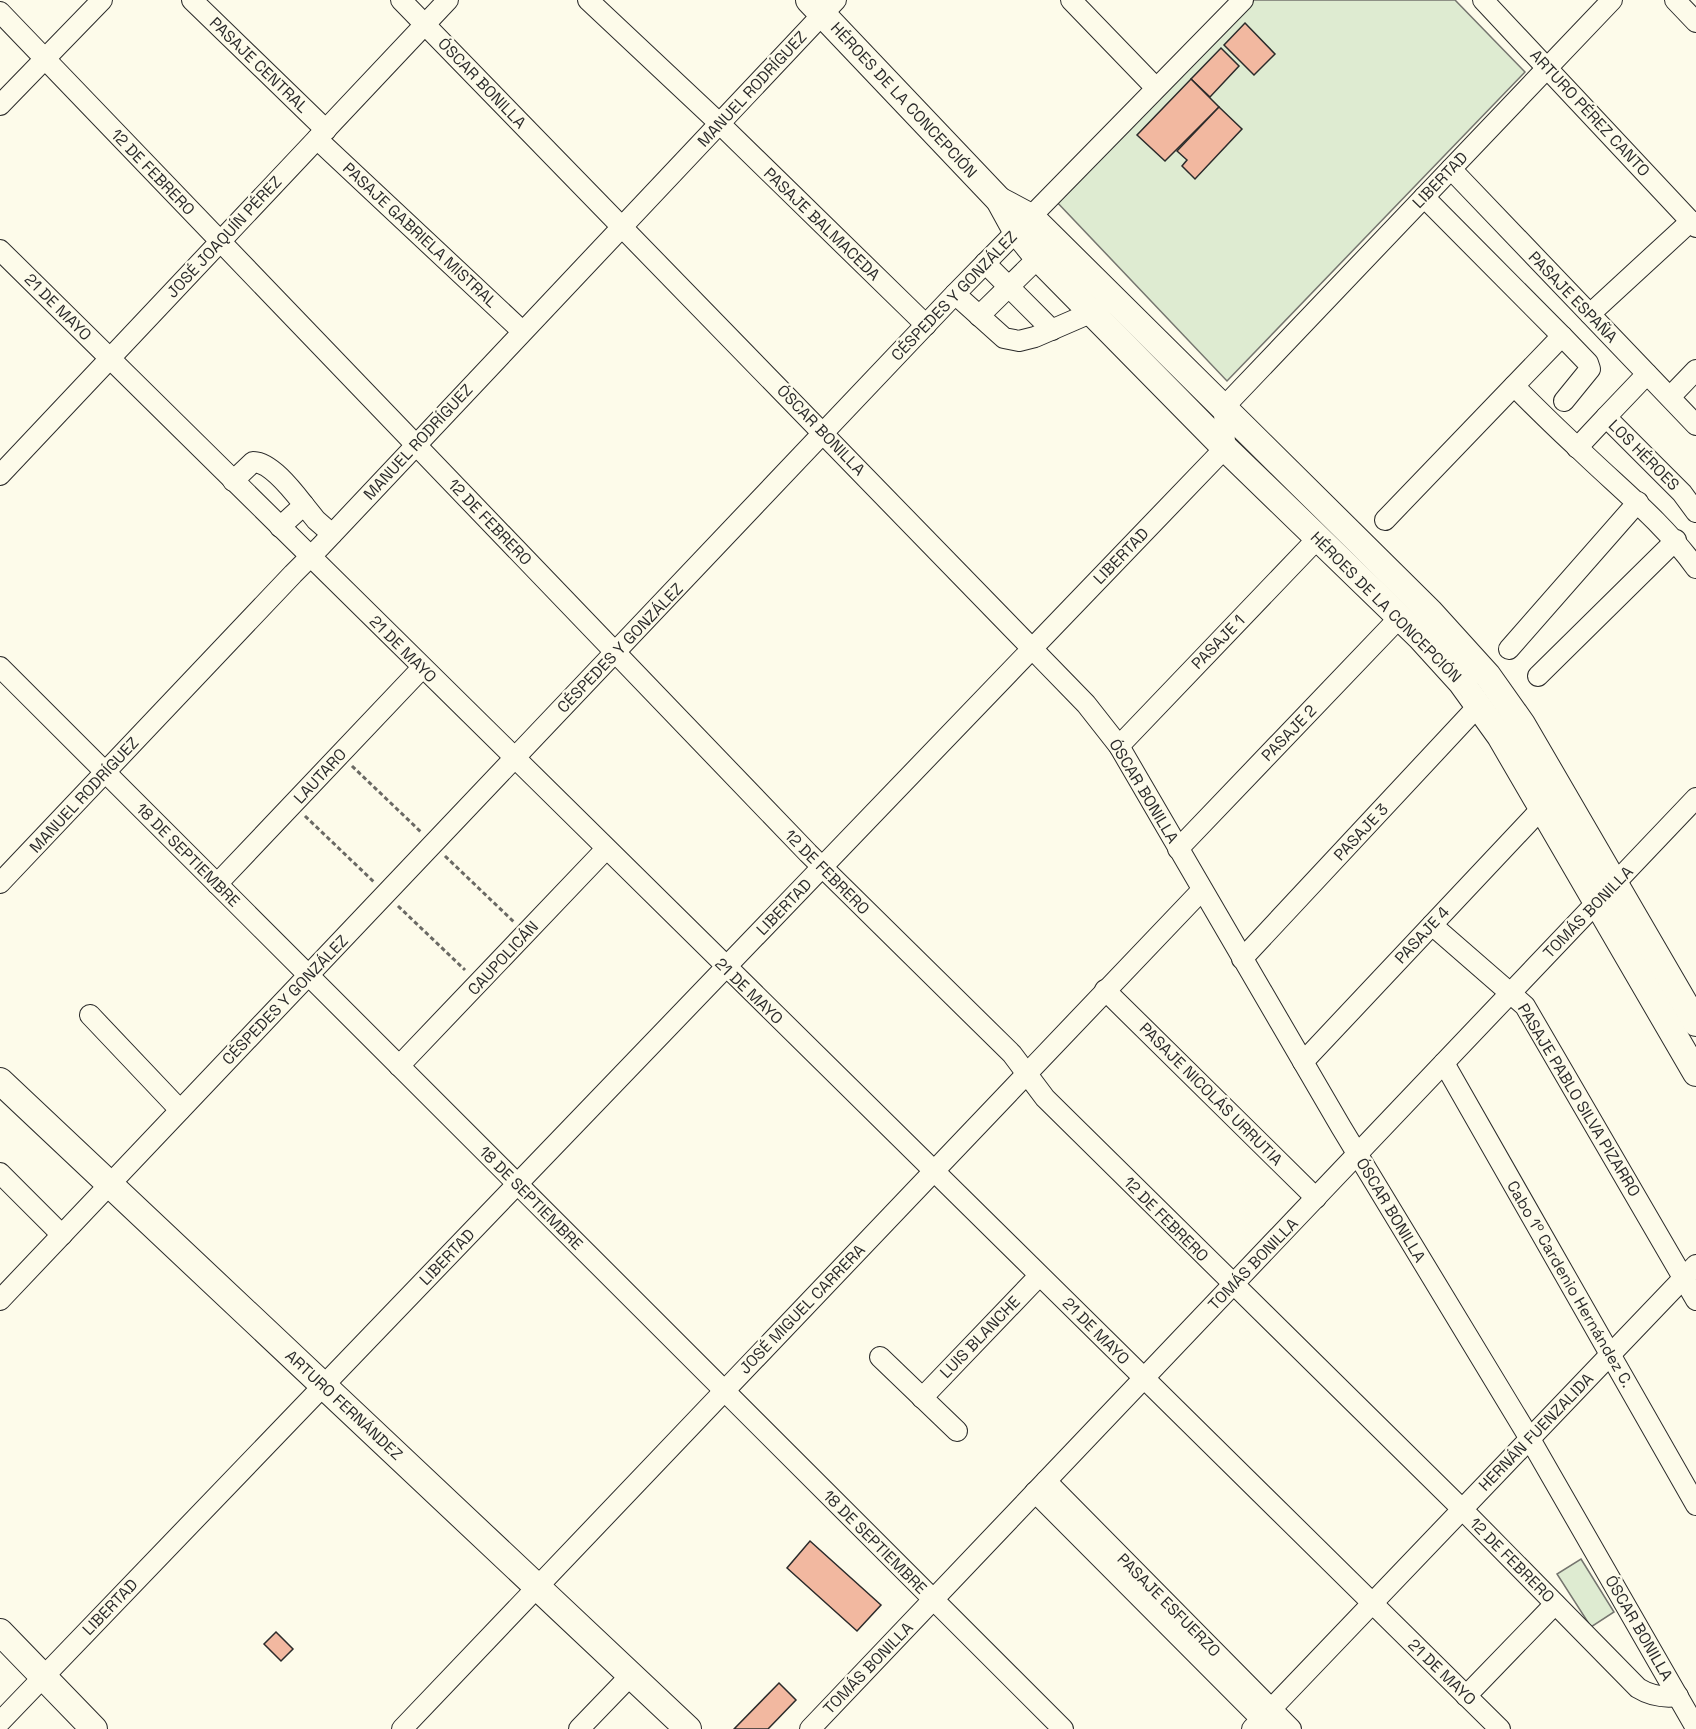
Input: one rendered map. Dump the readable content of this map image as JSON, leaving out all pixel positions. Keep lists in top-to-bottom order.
{
  "streets": {
    "main road": ["HÉROES DE LA CONCEPCIÓN", "ARTURO FERNÁNDEZ"],
    "street": [
      "PASAJE CENTRAL",
      "ÓSCAR BONILLA",
      "MANUEL RODRÍGUEZ",
      "ARTURO PÉREZ CANTO",
      "12 DE FEBRERO",
      "LIBERTAD",
      "PASAJE BALMACEDA",
      "PASAJE GABRIELA MISTRAL",
      "JOSÉ JOAQUÍN PÉREZ",
      "CÉSPEDES Y GONZÁLEZ",
      "PASAJE ESPAÑA",
      "21 DE MAYO",
      "LOS HÉROES",
      "PASAJE 1",
      "PASAJE 2",
      "LAUTARO",
      "PASAJE 3",
      "18 DE SEPTIEMBRE",
      "TOMÁS BONILLA",
      "PASAJE 4",
      "CAUPOLICÁN",
      "PASAJE NICOLÁS URRUTIA",
      "PASAJE PABLO SILVA PIZARRO",
      "Cabo 1º Cardenio Hernández C.",
      "JOSÉ MIGUEL CARRERA",
      "LUIS BLANCHE",
      "HERNÁN FUENZALIDA",
      "PASAJE ESFUERZO"
    ]
  },
  "crossings": [
    ["PASAJE CENTRAL", "PASAJE GABRIELA MISTRAL"],
    ["PASAJE CENTRAL", "JOSÉ JOAQUÍN PÉREZ"],
    ["ÓSCAR BONILLA", "MANUEL RODRÍGUEZ"],
    ["ÓSCAR BONILLA", "12 DE FEBRERO"],
    ["ÓSCAR BONILLA", "LIBERTAD"],
    ["ÓSCAR BONILLA", "JOSÉ JOAQUÍN PÉREZ"],
    ["ÓSCAR BONILLA", "CÉSPEDES Y GONZÁLEZ"],
    ["ÓSCAR BONILLA", "PASAJE 1"],
    ["ÓSCAR BONILLA", "PASAJE 2"],
    ["ÓSCAR BONILLA", "PASAJE 3"],
    ["ÓSCAR BONILLA", "TOMÁS BONILLA"],
    ["ÓSCAR BONILLA", "PASAJE 4"],
    ["ÓSCAR BONILLA", "JOSÉ MIGUEL CARRERA"],
    ["ÓSCAR BONILLA", "HERNÁN FUENZALIDA"],
    ["MANUEL RODRÍGUEZ", "HÉROES DE LA CONCEPCIÓN"],
    ["MANUEL RODRÍGUEZ", "12 DE FEBRERO"],
    ["MANUEL RODRÍGUEZ", "PASAJE BALMACEDA"],
    ["MANUEL RODRÍGUEZ", "PASAJE GABRIELA MISTRAL"],
    ["MANUEL RODRÍGUEZ", "21 DE MAYO"],
    ["MANUEL RODRÍGUEZ", "18 DE SEPTIEMBRE"],
    ["HÉROES DE LA CONCEPCIÓN", "LIBERTAD"],
    ["HÉROES DE LA CONCEPCIÓN", "CÉSPEDES Y GONZÁLEZ"],
    ["HÉROES DE LA CONCEPCIÓN", "PASAJE 1"],
    ["HÉROES DE LA CONCEPCIÓN", "PASAJE 2"],
    ["HÉROES DE LA CONCEPCIÓN", "PASAJE 3"],
    ["HÉROES DE LA CONCEPCIÓN", "TOMÁS BONILLA"],
    ["HÉROES DE LA CONCEPCIÓN", "PASAJE 4"],
    ["ARTURO PÉREZ CANTO", "LIBERTAD"],
    ["12 DE FEBRERO", "LIBERTAD"],
    ["12 DE FEBRERO", "JOSÉ JOAQUÍN PÉREZ"],
    ["12 DE FEBRERO", "CÉSPEDES Y GONZÁLEZ"],
    ["12 DE FEBRERO", "TOMÁS BONILLA"],
    ["12 DE FEBRERO", "JOSÉ MIGUEL CARRERA"],
    ["12 DE FEBRERO", "HERNÁN FUENZALIDA"],
    ["LIBERTAD", "PASAJE ESPAÑA"],
    ["LIBERTAD", "21 DE MAYO"],
    ["LIBERTAD", "18 DE SEPTIEMBRE"],
    ["LIBERTAD", "ARTURO FERNÁNDEZ"],
    ["PASAJE BALMACEDA", "CÉSPEDES Y GONZÁLEZ"],
    ["PASAJE GABRIELA MISTRAL", "JOSÉ JOAQUÍN PÉREZ"],
    ["JOSÉ JOAQUÍN PÉREZ", "21 DE MAYO"],
    ["CÉSPEDES Y GONZÁLEZ", "21 DE MAYO"],
    ["CÉSPEDES Y GONZÁLEZ", "18 DE SEPTIEMBRE"],
    ["CÉSPEDES Y GONZÁLEZ", "ARTURO FERNÁNDEZ"],
    ["PASAJE ESPAÑA", "LOS HÉROES"],
    ["21 DE MAYO", "LAUTARO"],
    ["21 DE MAYO", "TOMÁS BONILLA"],
    ["21 DE MAYO", "CAUPOLICÁN"],
    ["21 DE MAYO", "JOSÉ MIGUEL CARRERA"],
    ["21 DE MAYO", "LUIS BLANCHE"],
    ["21 DE MAYO", "HERNÁN FUENZALIDA"],
    ["LAUTARO", "18 DE SEPTIEMBRE"],
    ["18 DE SEPTIEMBRE", "TOMÁS BONILLA"],
    ["18 DE SEPTIEMBRE", "CAUPOLICÁN"],
    ["18 DE SEPTIEMBRE", "JOSÉ MIGUEL CARRERA"],
    ["TOMÁS BONILLA", "PASAJE NICOLÁS URRUTIA"],
    ["TOMÁS BONILLA", "PASAJE PABLO SILVA PIZARRO"],
    ["TOMÁS BONILLA", "Cabo 1º Cardenio Hernández C."],
    ["TOMÁS BONILLA", "PASAJE ESFUERZO"],
    ["PASAJE 4", "PASAJE PABLO SILVA PIZARRO"],
    ["PASAJE NICOLÁS URRUTIA", "JOSÉ MIGUEL CARRERA"],
    ["PASAJE PABLO SILVA PIZARRO", "HERNÁN FUENZALIDA"],
    ["Cabo 1º Cardenio Hernández C.", "HERNÁN FUENZALIDA"],
    ["JOSÉ MIGUEL CARRERA", "ARTURO FERNÁNDEZ"],
    ["HERNÁN FUENZALIDA", "PASAJE ESFUERZO"]
  ]
}
